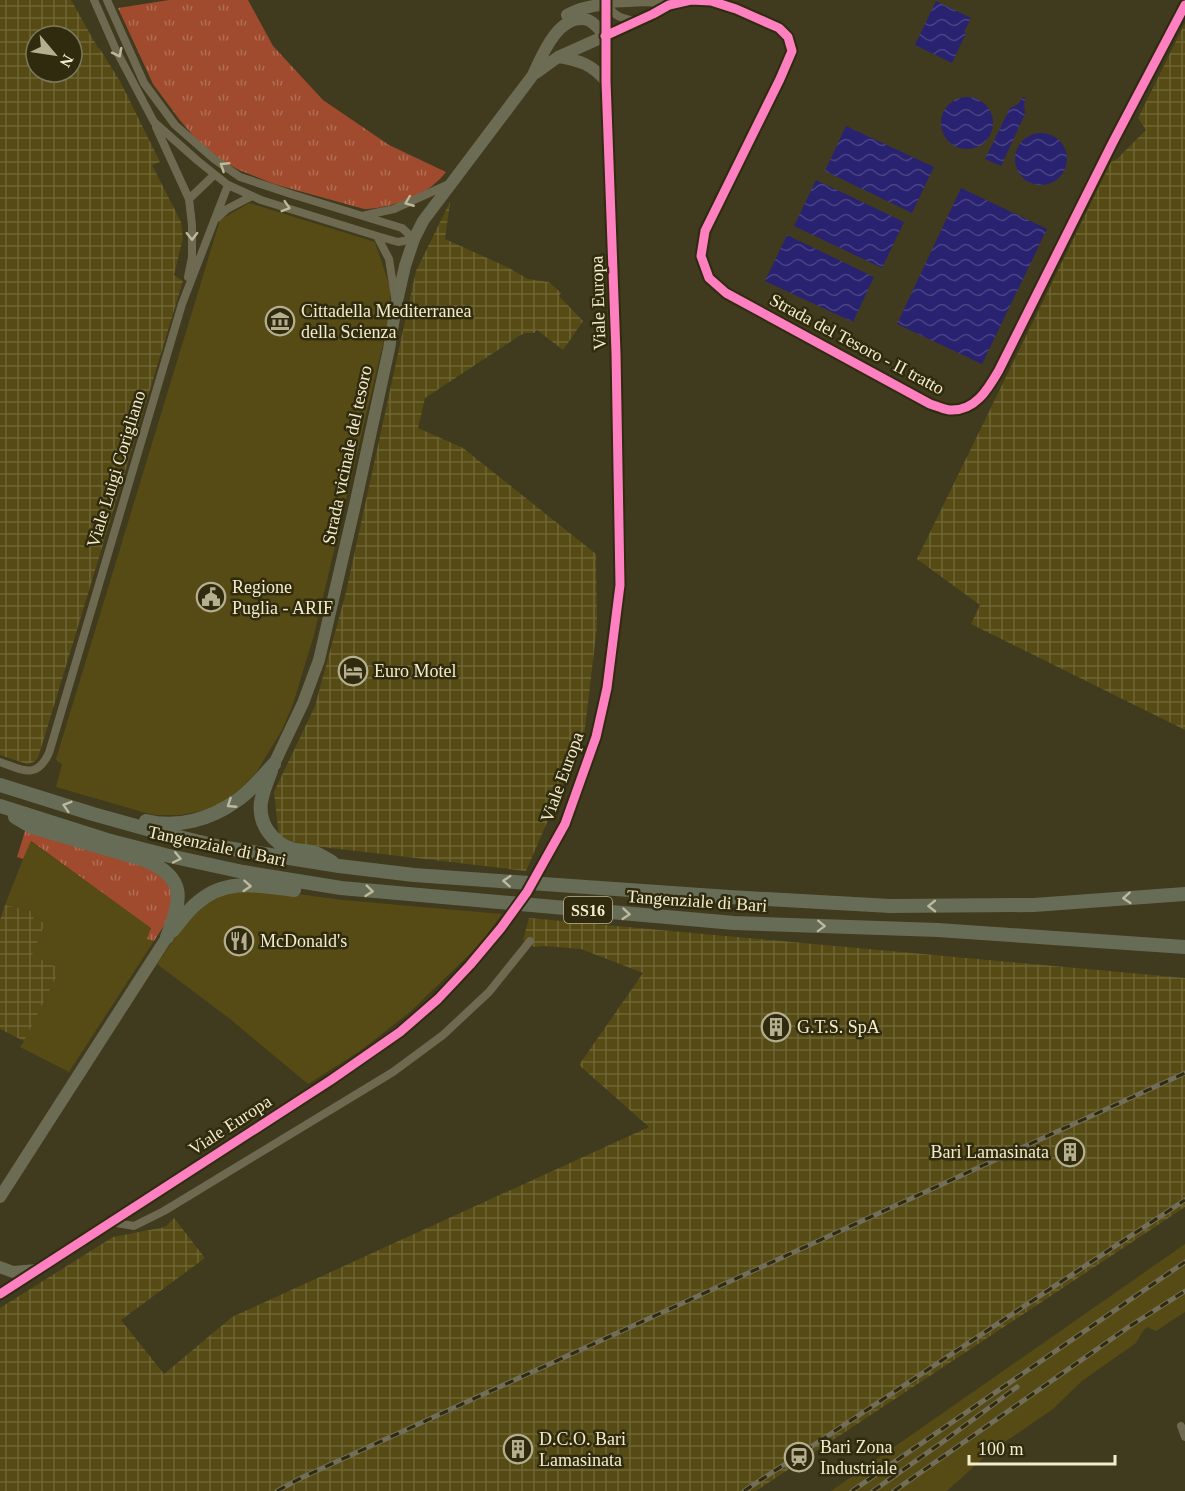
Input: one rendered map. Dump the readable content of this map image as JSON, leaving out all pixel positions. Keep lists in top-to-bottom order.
{
  "streets": {
    "highway": ["Tangenziale di Bari", "SS16"],
    "main road": ["Viale Europa", "Strada vicinale del tesoro"],
    "street": ["Strada del Tesoro - II tratto", "Viale Luigi Corigliano"]
  },
  "places": {
    "museum": ["Cittadella Mediterranea della Scienza"],
    "public building": ["Regione Puglia - ARIF"],
    "hotel": ["Euro Motel"],
    "restaurant": ["McDonald's"],
    "building": ["G.T.S. SpA", "Bari Lamasinata", "D.C.O. Bari Lamasinata"],
    "station": ["Bari Zona Industriale"]
  },
  "scale_bar": "100 m",
  "north": "bottom right"
}
